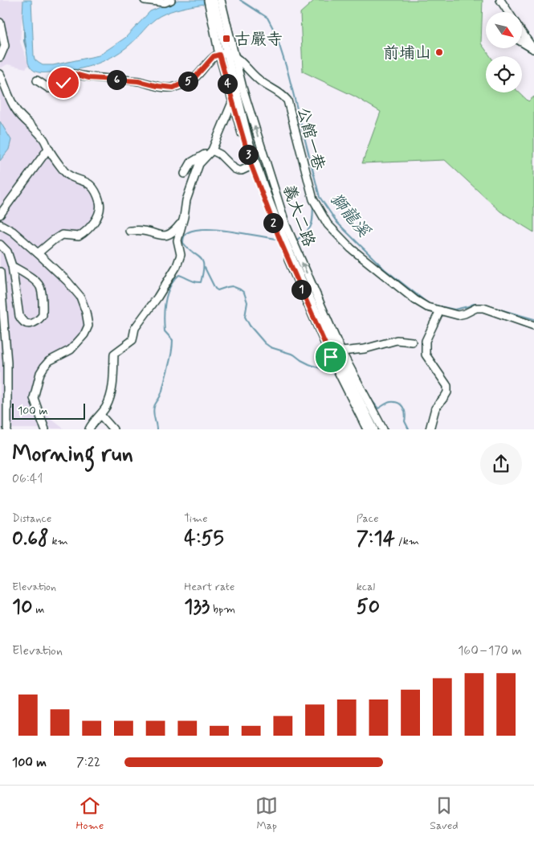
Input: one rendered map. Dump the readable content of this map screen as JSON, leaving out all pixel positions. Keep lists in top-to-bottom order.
{
  "streets": {
    "street": ["公館一巷", "義大二路"]
  },
  "crossings": [
    ["公館一巷", "義大二路"]
  ],
  "water": ["獅龍溪"],
  "places": {
    "transit": ["古嚴寺"],
    "other": ["前埔山"]
  },
  "scale_bar": "100 m",
  "north": "bottom right",
  "page": {
    "pins": [
      "6",
      "5",
      "4",
      "3",
      "2",
      "1"
    ],
    "scale": "100 m",
    "heading": ["Morning run", "06:41"],
    "stats": [
      ["Distance", "0.68 km"],
      ["Time", "4:55"],
      ["Pace", "7:14 /km"],
      ["Elevation", "10 m"],
      ["Heart rate", "133 bpm"],
      ["kcal", "50"]
    ],
    "chart": ["Elevation", "160–170 m"],
    "list": [
      {
        "name": "100 m",
        "note": "7:22"
      }
    ],
    "tabs": ["Home", "Map", "Saved"]
  }
}
